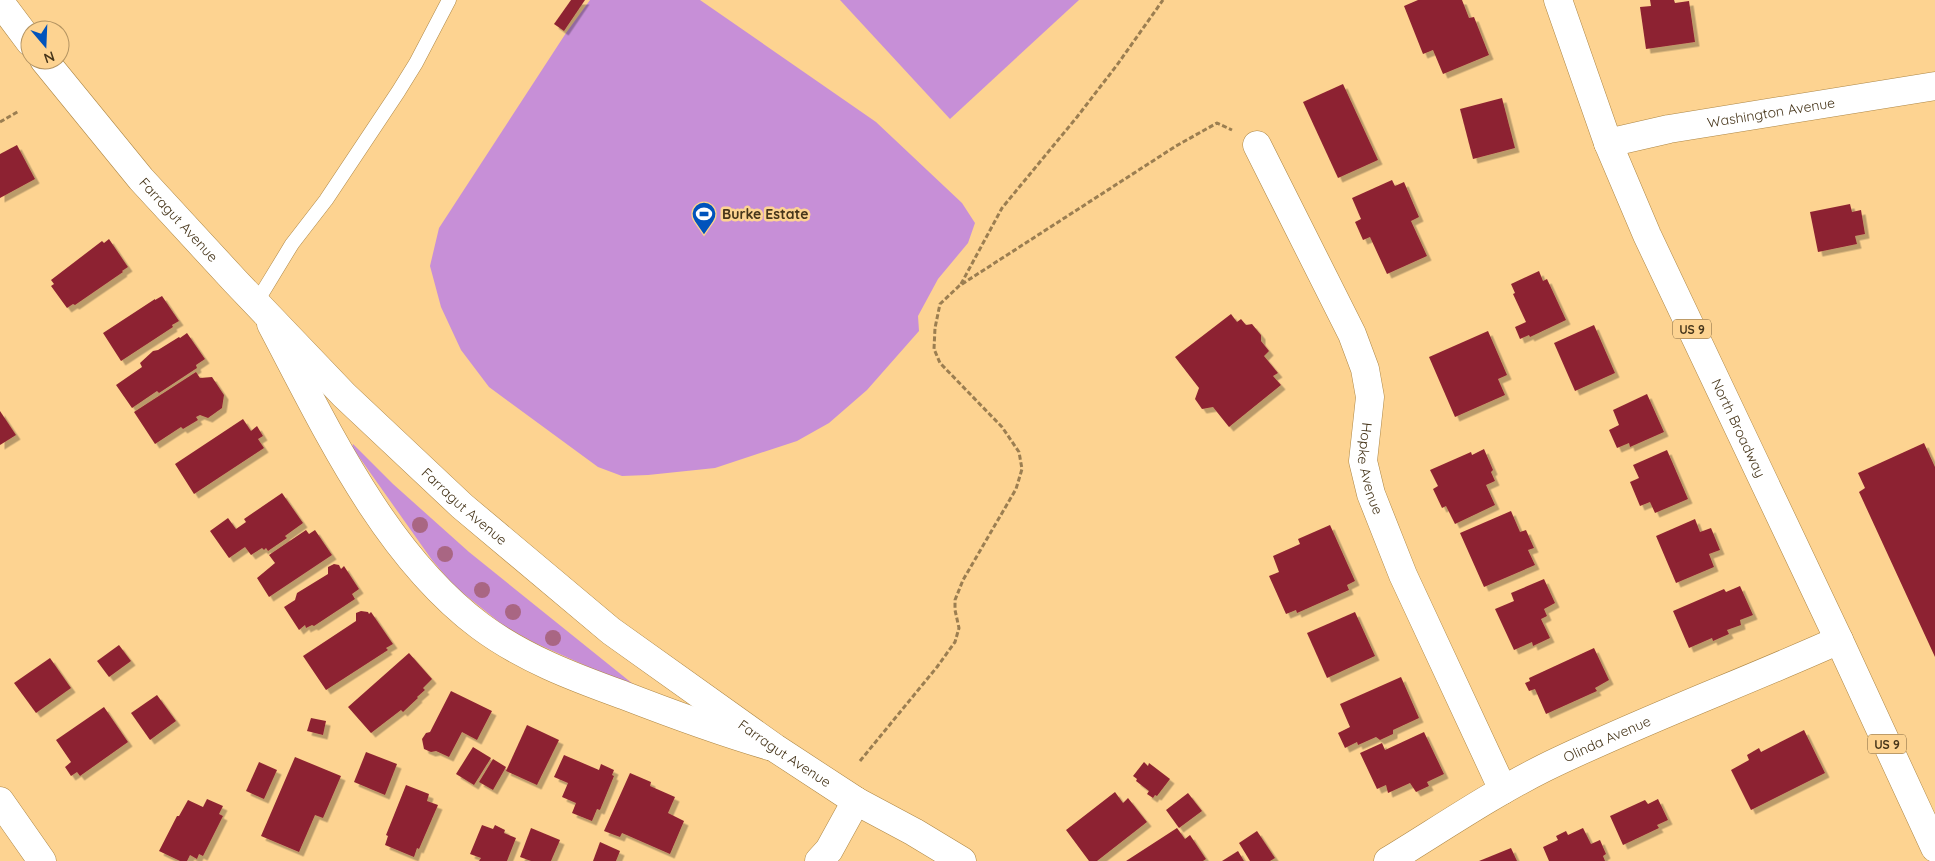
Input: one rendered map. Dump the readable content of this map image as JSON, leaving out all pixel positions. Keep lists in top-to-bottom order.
{
  "streets": {
    "street": [
      "Washington Avenue",
      "Farragut Avenue",
      "US 9",
      "North Broadway",
      "Hopke Avenue",
      "Olinda Avenue"
    ]
  },
  "crossings": [
    ["Washington Avenue", "North Broadway"],
    ["North Broadway", "Olinda Avenue"],
    ["Hopke Avenue", "Olinda Avenue"]
  ],
  "places": {
    "sports": ["Burke Estate"]
  },
  "north": "bottom"
}
